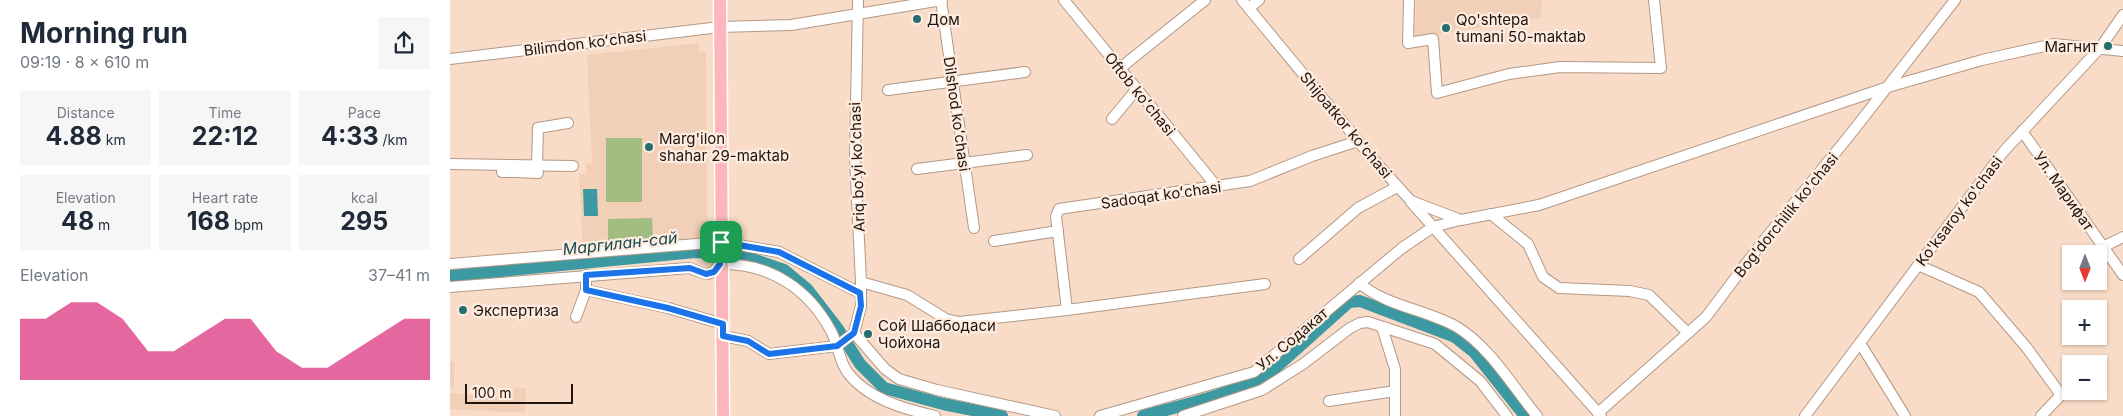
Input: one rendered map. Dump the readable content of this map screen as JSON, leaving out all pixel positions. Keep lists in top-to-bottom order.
{
  "streets": {
    "street": [
      "Bilimdon koʻchasi",
      "Oftob koʻchasi",
      "Dilshod koʻchasi",
      "Shijoatkor koʻchasi",
      "Ariq boʻyi koʻchasi",
      "Ул. Марифат",
      "Sadoqat koʻchasi",
      "Ko'ksaroy ko'chasi",
      "Bog'dorchilik ko'chasi",
      "Ул. Содакат"
    ]
  },
  "crossings": [
    ["Bilimdon koʻchasi", "Dilshod koʻchasi"],
    ["Bilimdon koʻchasi", "Ariq boʻyi koʻchasi"],
    ["Oftob koʻchasi", "Sadoqat koʻchasi"],
    ["Shijoatkor koʻchasi", "Sadoqat koʻchasi"],
    ["Ул. Марифат", "Ko'ksaroy ko'chasi"]
  ],
  "water": ["Маргилан-сай"],
  "places": [
    "Дом",
    "Qo'shtepa tumani 50-maktab",
    "Магнит",
    "Marg'ilon shahar 29-maktab",
    "Экспертиза",
    "Сой Шаббодаси Чойхона"
  ],
  "scale_bar": "100 m",
  "north": "bottom",
  "page": {
    "heading": ["Morning run", "09:19 · 8 × 610 m"],
    "stats": [
      ["Distance", "4.88 km"],
      ["Time", "22:12"],
      ["Pace", "4:33 /km"],
      ["Elevation", "48 m"],
      ["Heart rate", "168 bpm"],
      ["kcal", "295"]
    ],
    "map_buttons": ["+", "−"],
    "chart": ["Elevation", "37–41 m"],
    "scale": "100 m"
  }
}
